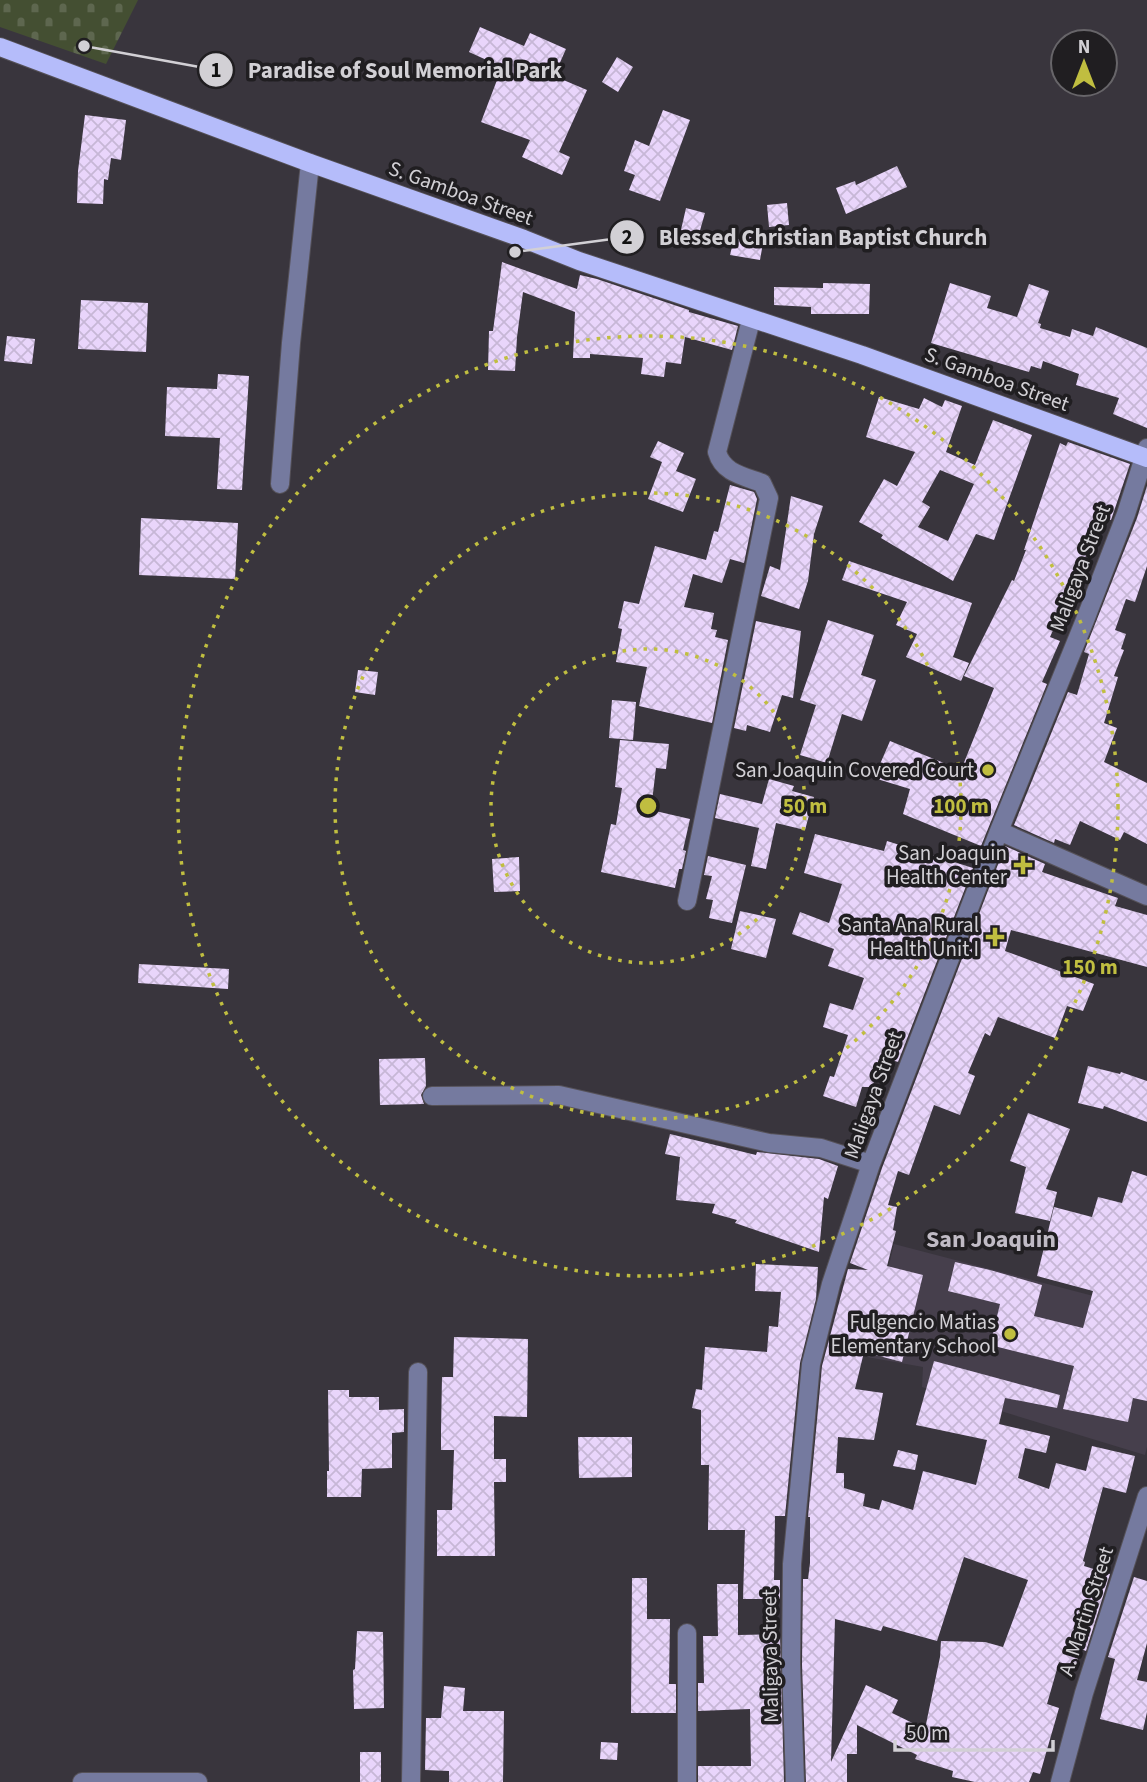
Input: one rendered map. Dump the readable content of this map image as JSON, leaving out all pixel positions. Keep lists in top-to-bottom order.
{
  "streets": {
    "main road": ["S. Gamboa Street"],
    "street": ["Maligaya Street", "A. Martin Street"]
  },
  "crossings": [
    ["S. Gamboa Street", "Maligaya Street"]
  ],
  "districts": ["San Joaquin"],
  "places": {
    "other": [
      "Paradise of Soul Memorial Park",
      "Blessed Christian Baptist Church",
      "San Joaquin Covered Court",
      "Fulgencio Matias Elementary School"
    ],
    "health": ["San Joaquin Health Center", "Santa Ana Rural Health Unit I"]
  },
  "scale_bar": "50 m",
  "north": "top",
  "rings": ["50 m", "100 m", "150 m"]
}
